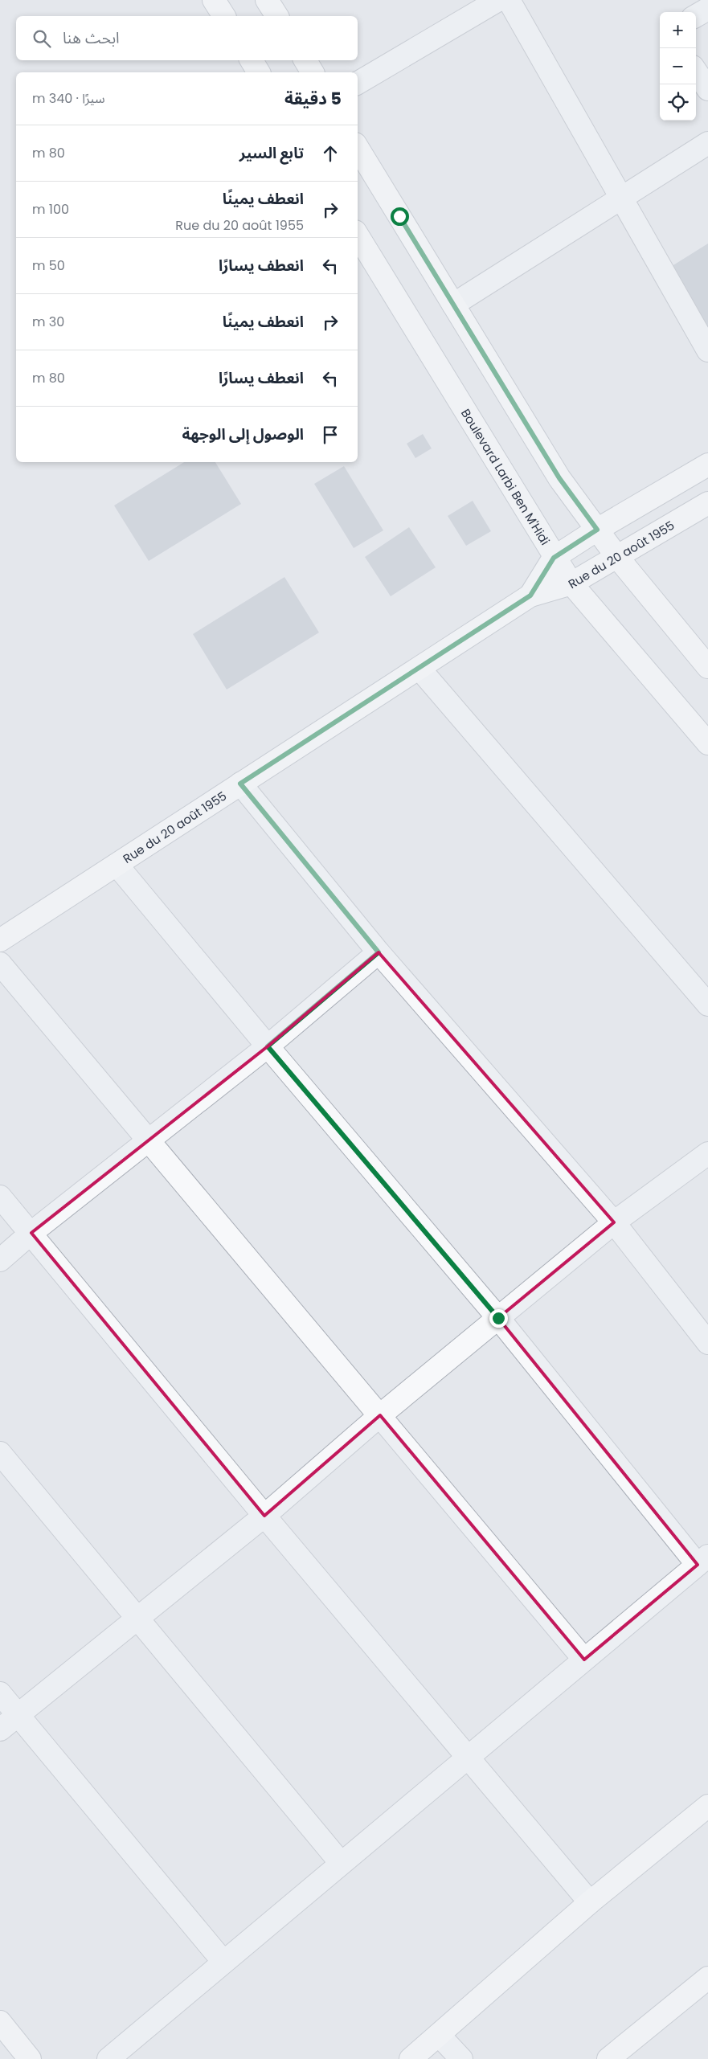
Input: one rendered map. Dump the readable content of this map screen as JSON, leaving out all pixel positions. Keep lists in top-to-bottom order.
{
  "streets": {
    "street": ["Boulevard Larbi Ben M'Hidi", "Rue du 20 août 1955"]
  },
  "crossings": [
    ["Boulevard Larbi Ben M'Hidi", "Rue du 20 août 1955"]
  ],
  "page": {
    "map_buttons": ["+", "−"],
    "search": "ابحث هنا",
    "heading": ["5 دقيقة", "سيرًا · 340 m"],
    "list": [
      ["تابع السير", "80 m"],
      ["انعطف يمينًا", "Rue du 20 août 1955", "100 m"],
      ["انعطف يسارًا", "50 m"],
      ["انعطف يمينًا", "30 m"],
      ["انعطف يسارًا", "80 m"],
      "الوصول إلى الوجهة"
    ]
  }
}
